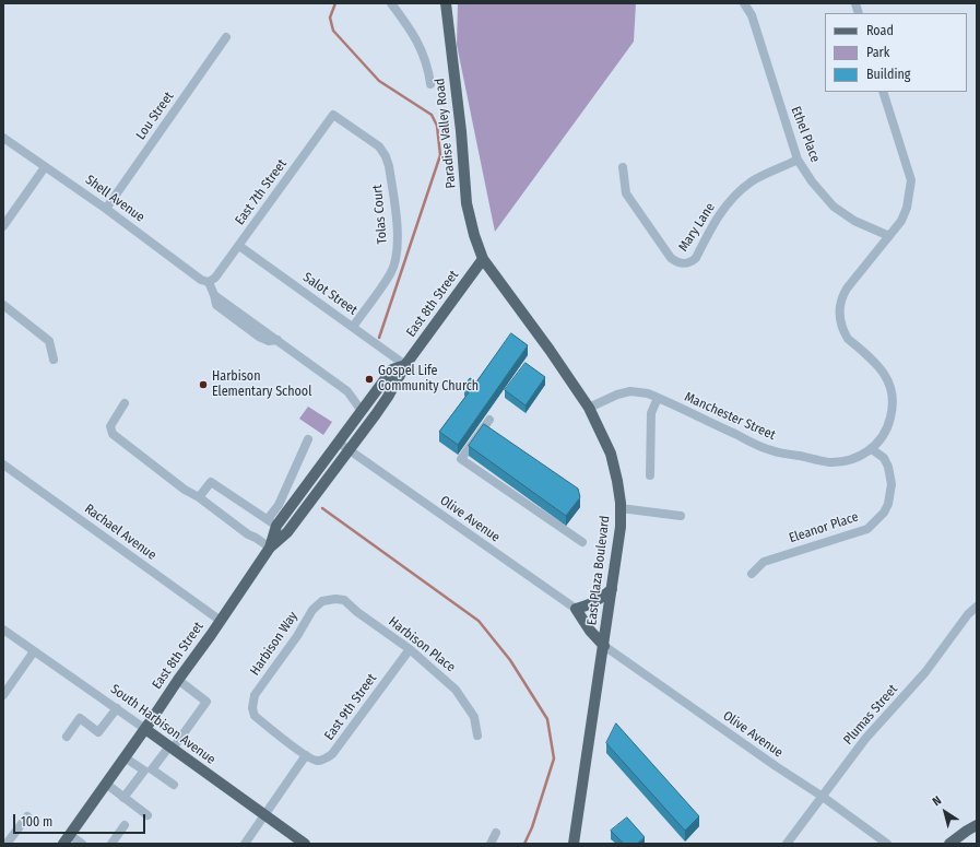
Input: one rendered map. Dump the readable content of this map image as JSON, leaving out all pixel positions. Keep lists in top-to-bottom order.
{
  "streets": {
    "main road": [
      "Paradise Valley Road",
      "East 8th Street",
      "East Plaza Boulevard",
      "South Harbison Avenue"
    ],
    "street": [
      "Lou Street",
      "Ethel Place",
      "East 7th Street",
      "Shell Avenue",
      "Tolas Court",
      "Mary Lane",
      "Salot Street",
      "Manchester Street",
      "Olive Avenue",
      "Eleanor Place",
      "Rachael Avenue",
      "Harbison Way",
      "Harbison Place",
      "East 9th Street",
      "Plumas Street"
    ]
  },
  "crossings": [
    ["Lou Street", "Shell Avenue"],
    ["Paradise Valley Road", "East 8th Street"],
    ["Paradise Valley Road", "East Plaza Boulevard"],
    ["Ethel Place", "Mary Lane"],
    ["Ethel Place", "Manchester Street"],
    ["East 7th Street", "Shell Avenue"],
    ["East 7th Street", "Tolas Court"],
    ["East 7th Street", "Salot Street"],
    ["Tolas Court", "Salot Street"],
    ["Salot Street", "East 8th Street"],
    ["East 8th Street", "Olive Avenue"],
    ["East 8th Street", "Rachael Avenue"],
    ["East 8th Street", "East Plaza Boulevard"],
    ["East 8th Street", "South Harbison Avenue"],
    ["Manchester Street", "Eleanor Place"],
    ["Manchester Street", "East Plaza Boulevard"],
    ["Olive Avenue", "East Plaza Boulevard"],
    ["Olive Avenue", "Plumas Street"],
    ["Harbison Way", "Harbison Place"],
    ["Harbison Way", "East 9th Street"],
    ["Harbison Place", "East 9th Street"]
  ],
  "places": ["Gospel Life Community Church", "Harbison Elementary School"],
  "legend": ["Road", "Park", "Building"],
  "scale_bar": "100 m",
  "north": "top left"
}
